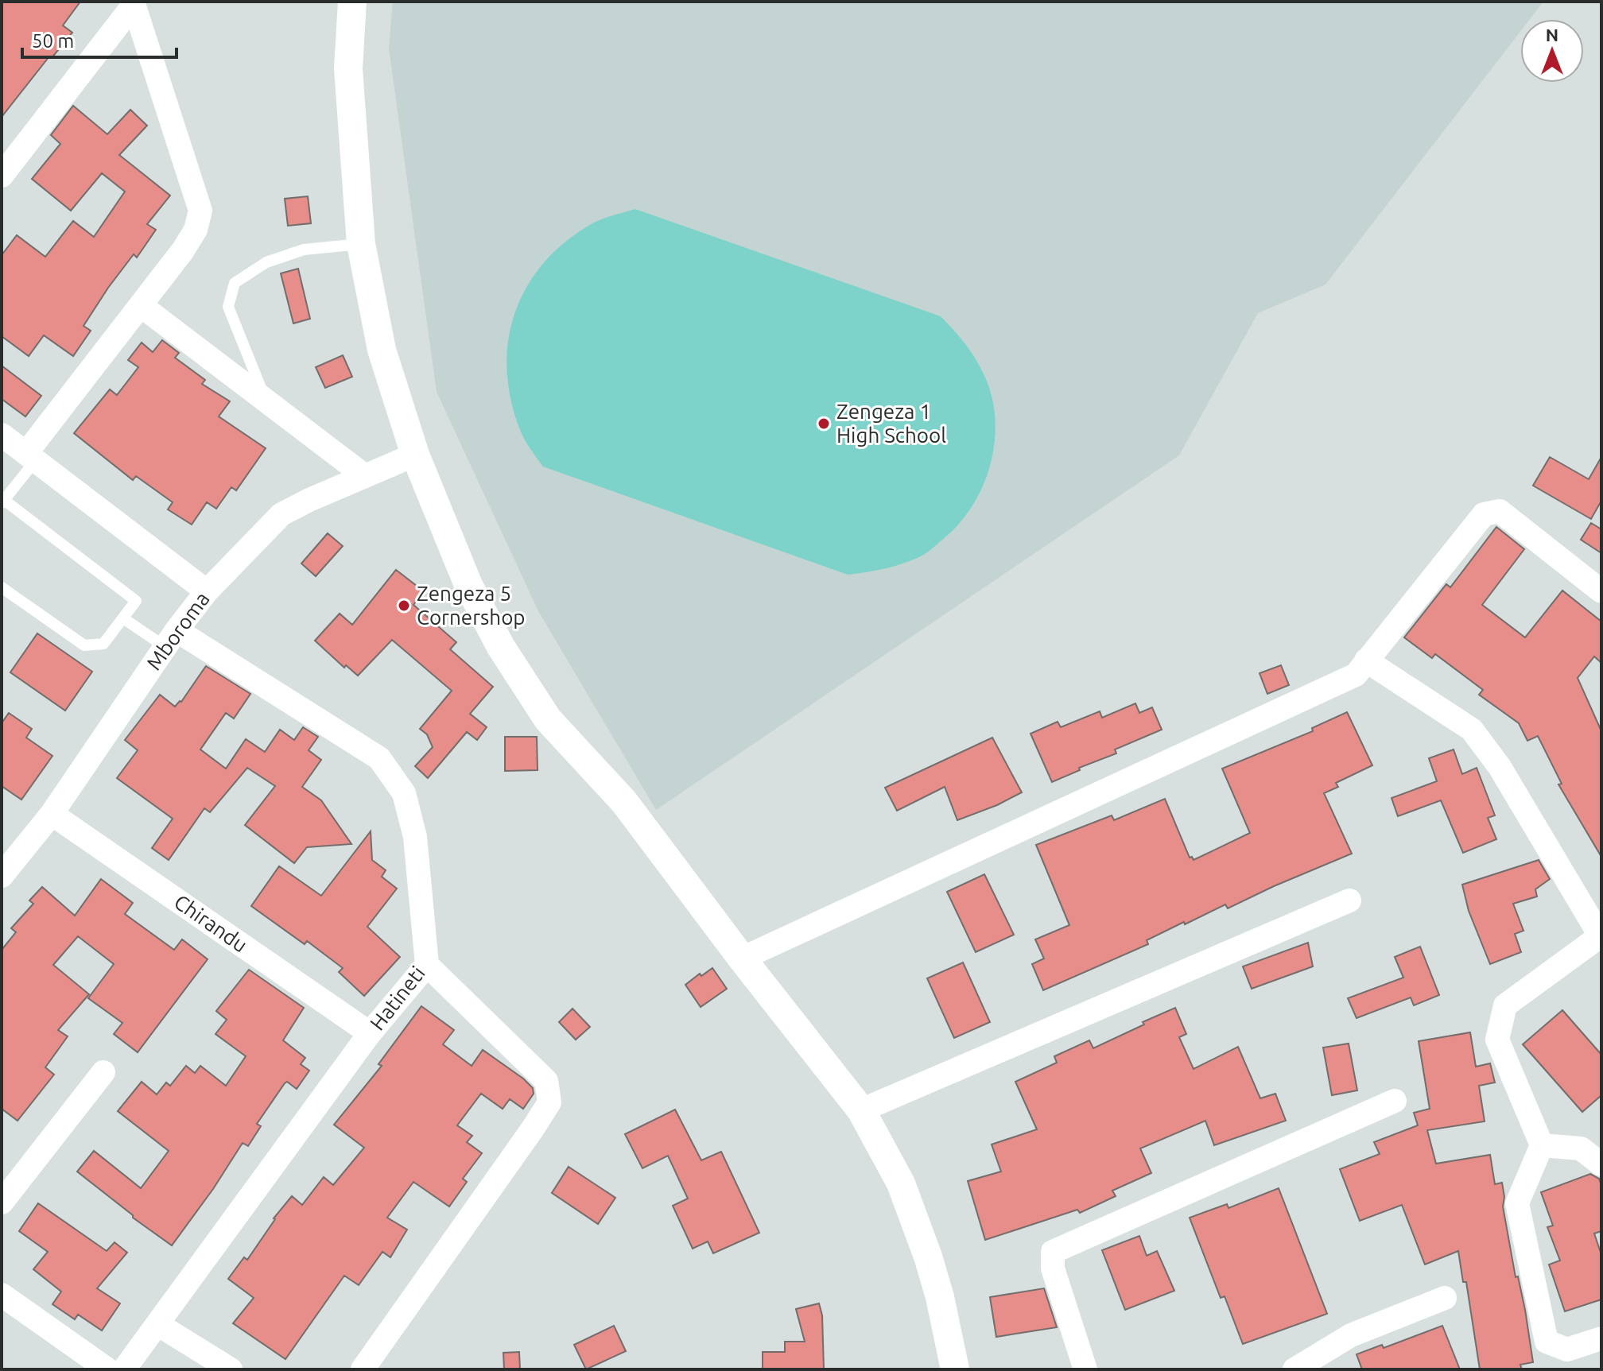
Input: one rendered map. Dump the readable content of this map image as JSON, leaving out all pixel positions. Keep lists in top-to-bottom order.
{
  "streets": {
    "street": ["Mboroma", "Chirandu", "Hatineti"]
  },
  "crossings": [
    ["Mboroma", "Chirandu"],
    ["Mboroma", "Hatineti"],
    ["Chirandu", "Hatineti"]
  ],
  "places": ["Zengeza 1 High School", "Zengeza 5 Cornershop"],
  "scale_bar": "50 m",
  "north": "top"
}
